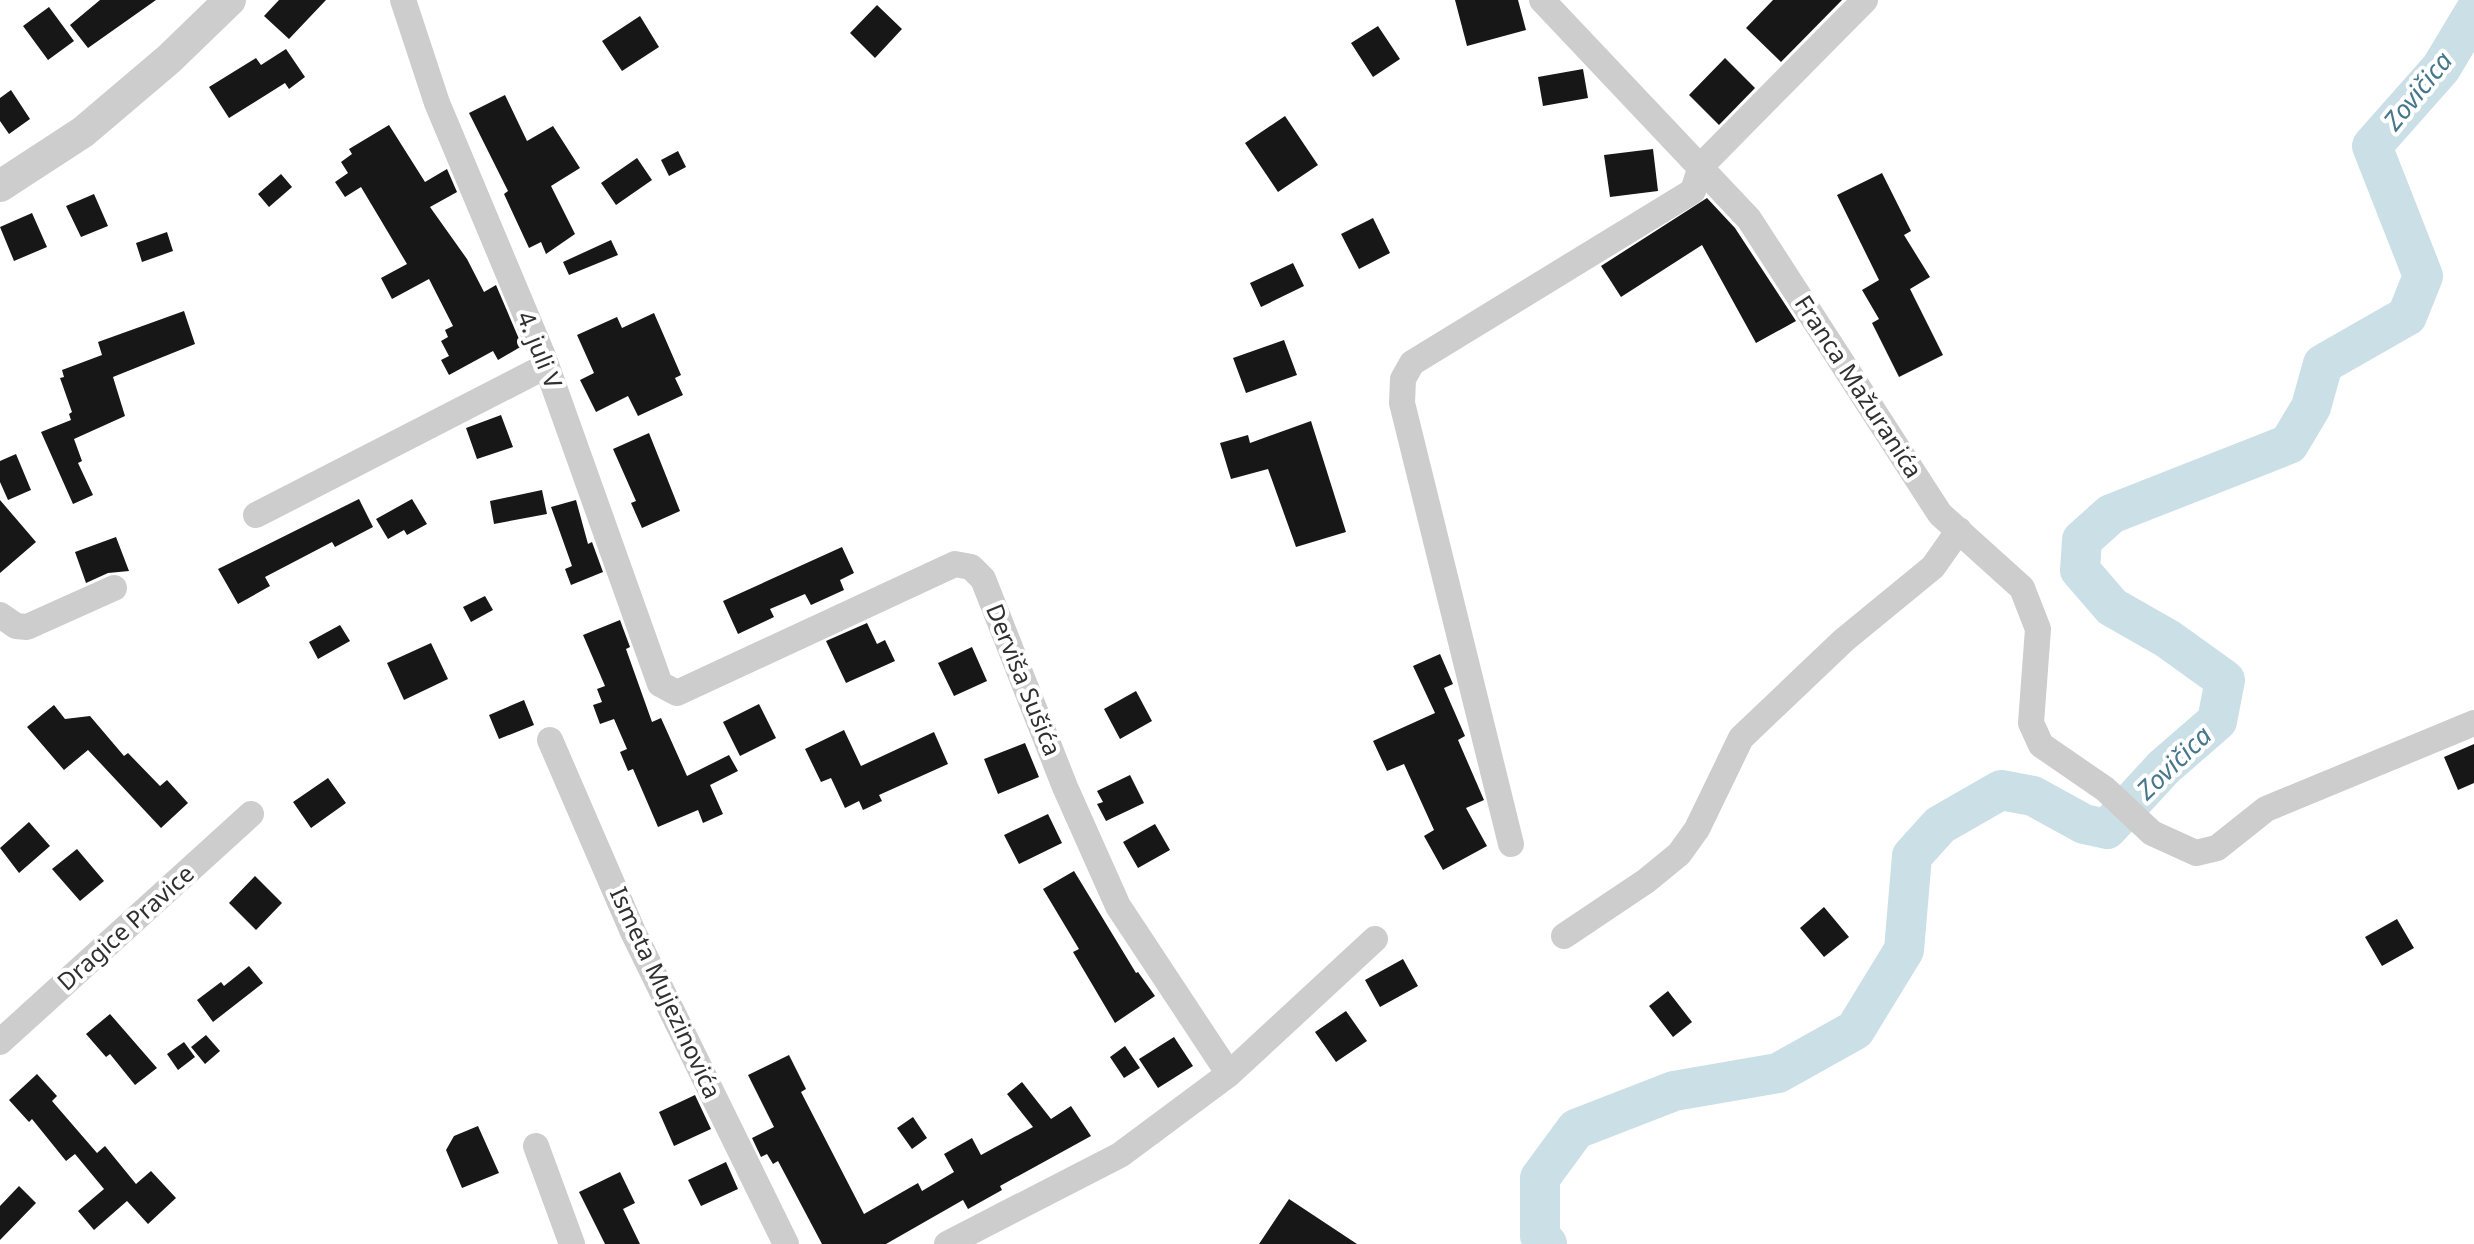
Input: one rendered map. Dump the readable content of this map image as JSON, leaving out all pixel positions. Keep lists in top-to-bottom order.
{
  "streets": {
    "street": [
      "4. juli V",
      "Franca Mažuranića",
      "Derviša Sušića",
      "Dragice Pravice",
      "Ismeta Mujezinovića"
    ]
  },
  "crossings": [
    ["4. juli V", "Derviša Sušića"]
  ],
  "water": ["Zovičica"]
}
